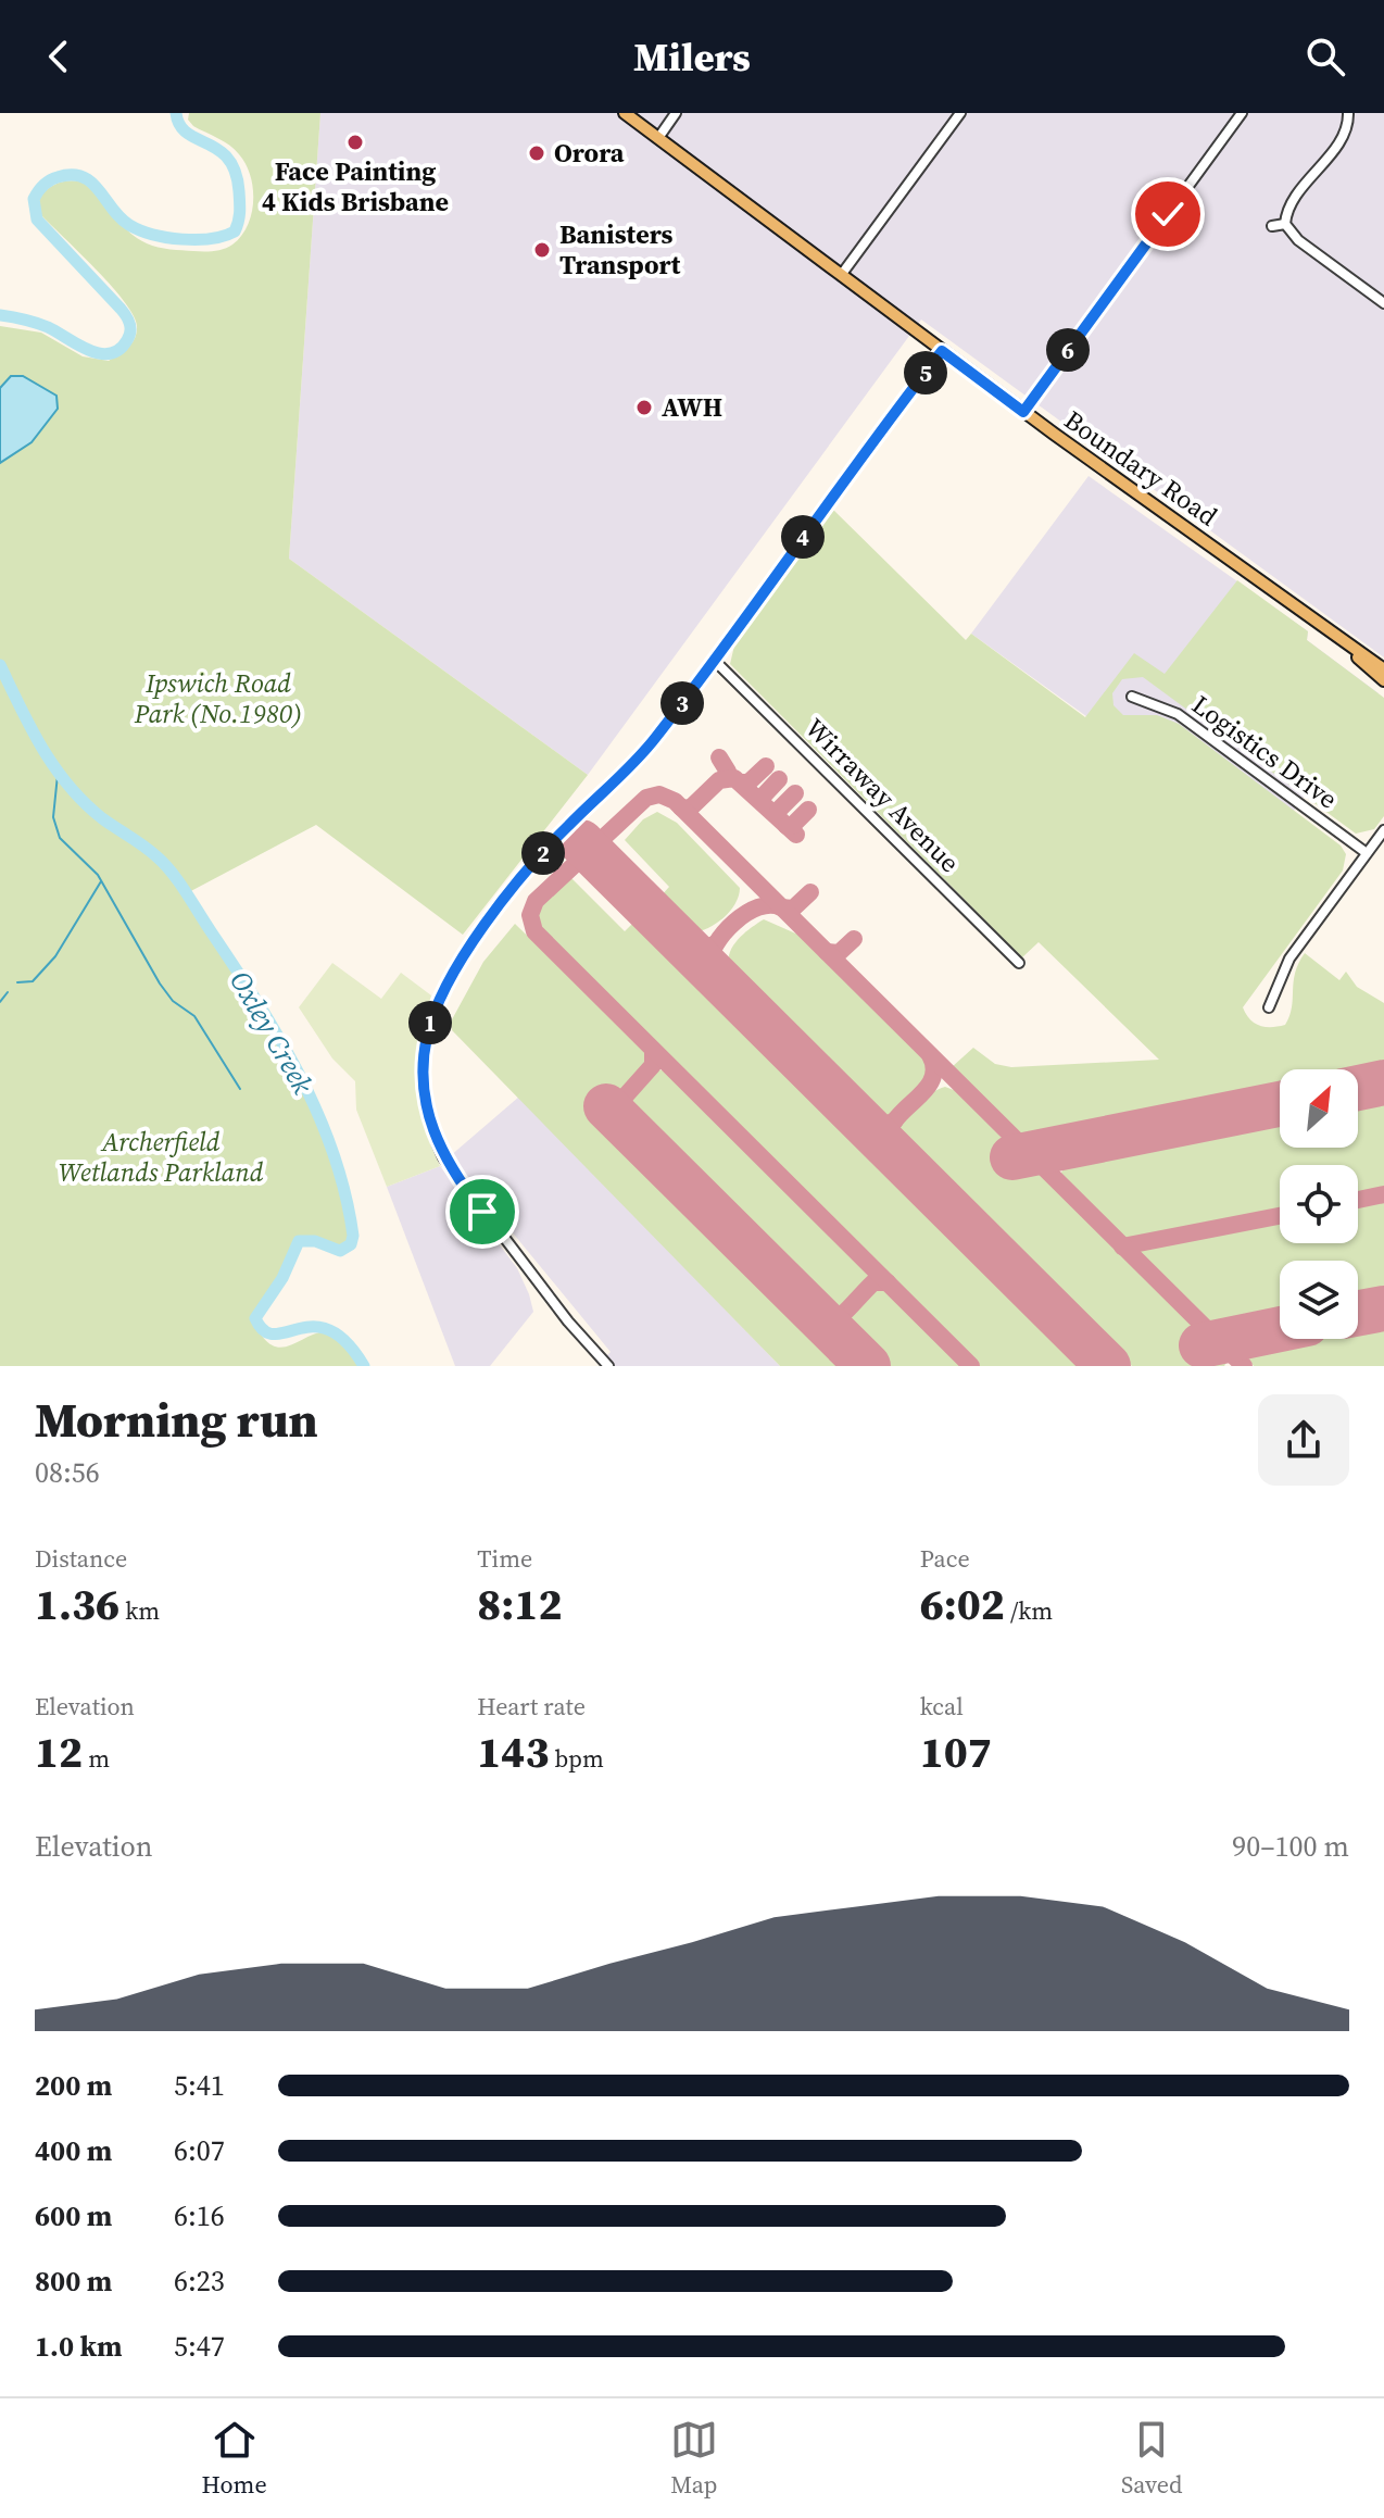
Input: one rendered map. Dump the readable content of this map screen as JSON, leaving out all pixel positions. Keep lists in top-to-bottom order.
{
  "streets": {
    "main road": ["Boundary Road"],
    "street": ["Logistics Drive", "Wirraway Avenue"]
  },
  "water": ["Oxley Creek"],
  "parks": ["Ipswich Road Park (No.1980)", "Archerfield Wetlands Parkland"],
  "places": [
    "Face Painting 4 Kids Brisbane",
    "Orora",
    "Banisters Transport",
    "AWH"
  ],
  "north": "top right",
  "page": {
    "header": "Milers",
    "pins": [
      "6",
      "5",
      "4",
      "3",
      "2",
      "1"
    ],
    "heading": ["Morning run", "08:56"],
    "stats": [
      ["Distance", "1.36 km"],
      ["Time", "8:12"],
      ["Pace", "6:02 /km"],
      ["Elevation", "12 m"],
      ["Heart rate", "143 bpm"],
      ["kcal", "107"]
    ],
    "chart": ["Elevation", "90–100 m"],
    "list": [
      {
        "name": "200 m",
        "note": "5:41"
      },
      {
        "name": "400 m",
        "note": "6:07"
      },
      {
        "name": "600 m",
        "note": "6:16"
      },
      {
        "name": "800 m",
        "note": "6:23"
      },
      {
        "name": "1.0 km",
        "note": "5:47"
      }
    ],
    "tabs": ["Home", "Map", "Saved"]
  }
}
